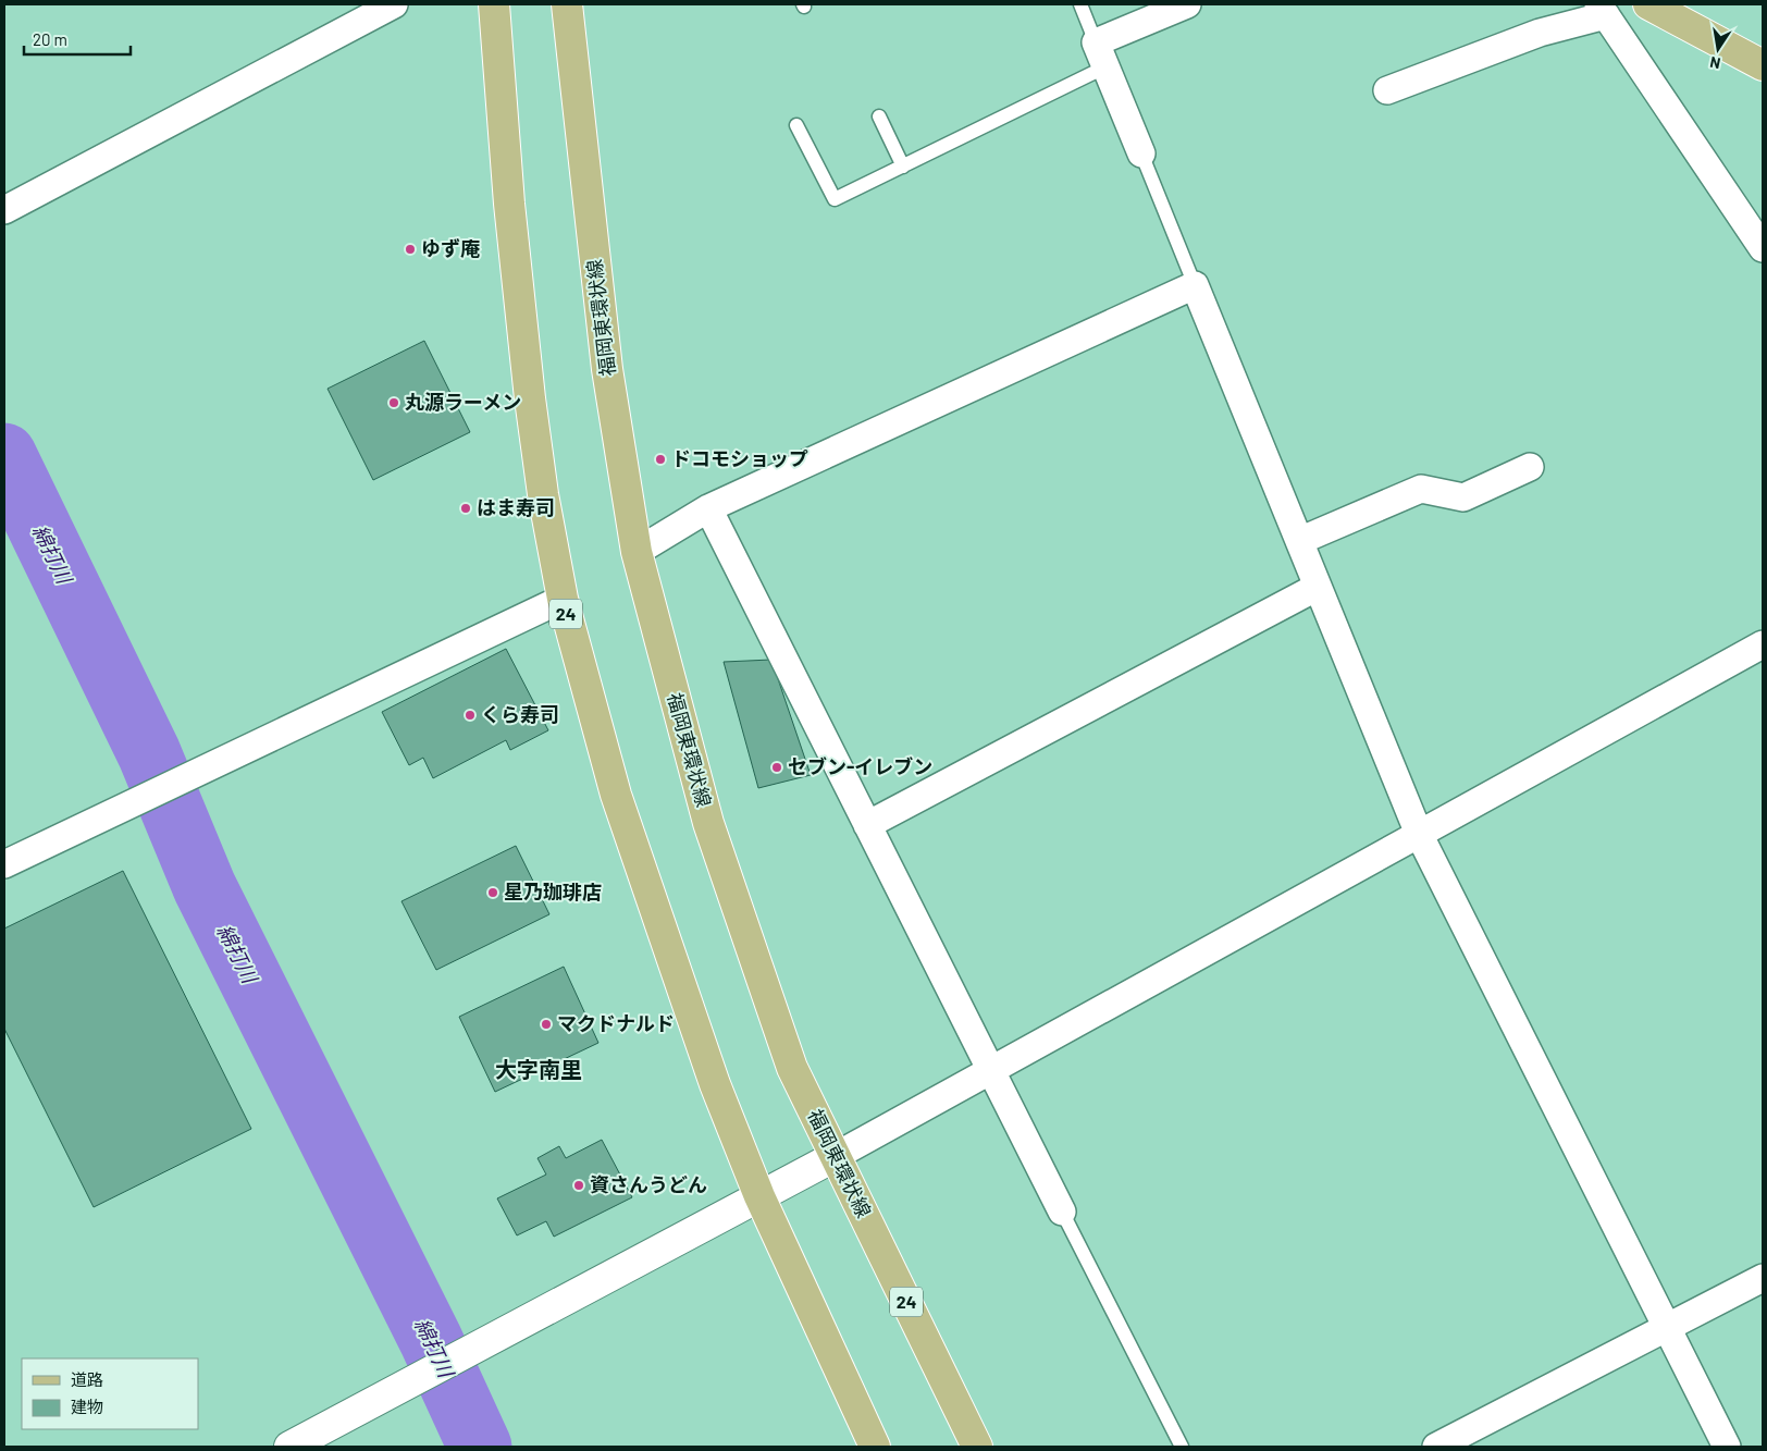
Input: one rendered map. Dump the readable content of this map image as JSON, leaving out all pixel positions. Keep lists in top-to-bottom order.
{
  "streets": {
    "main road": ["福岡東環状線", "24"]
  },
  "districts": ["大字南里"],
  "water": ["綿打川"],
  "places": [
    "ゆず庵",
    "丸源ラーメン",
    "ドコモショップ",
    "はま寿司",
    "くら寿司",
    "セブン-イレブン",
    "星乃珈琲店",
    "マクドナルド",
    "資さんうどん"
  ],
  "legend": ["道路", "建物"],
  "scale_bar": "20 m",
  "north": "bottom"
}
